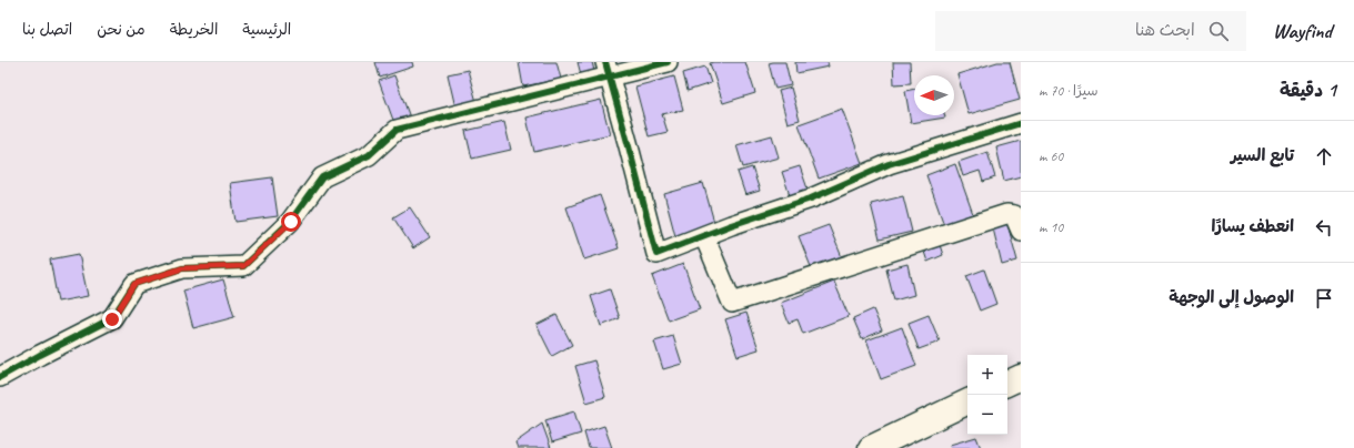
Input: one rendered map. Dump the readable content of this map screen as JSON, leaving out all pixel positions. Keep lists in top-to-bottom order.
{
  "north": "left",
  "page": {
    "header": "Wayfind",
    "search": "ابحث هنا",
    "nav": [
      "الرئيسية",
      "الخريطة",
      "من نحن",
      "اتصل بنا"
    ],
    "heading": ["1 دقيقة", "سيرًا · 70 m"],
    "list": [
      ["تابع السير", "60 m"],
      ["انعطف يسارًا", "10 m"],
      "الوصول إلى الوجهة"
    ],
    "map_buttons": ["+", "−"]
  }
}
